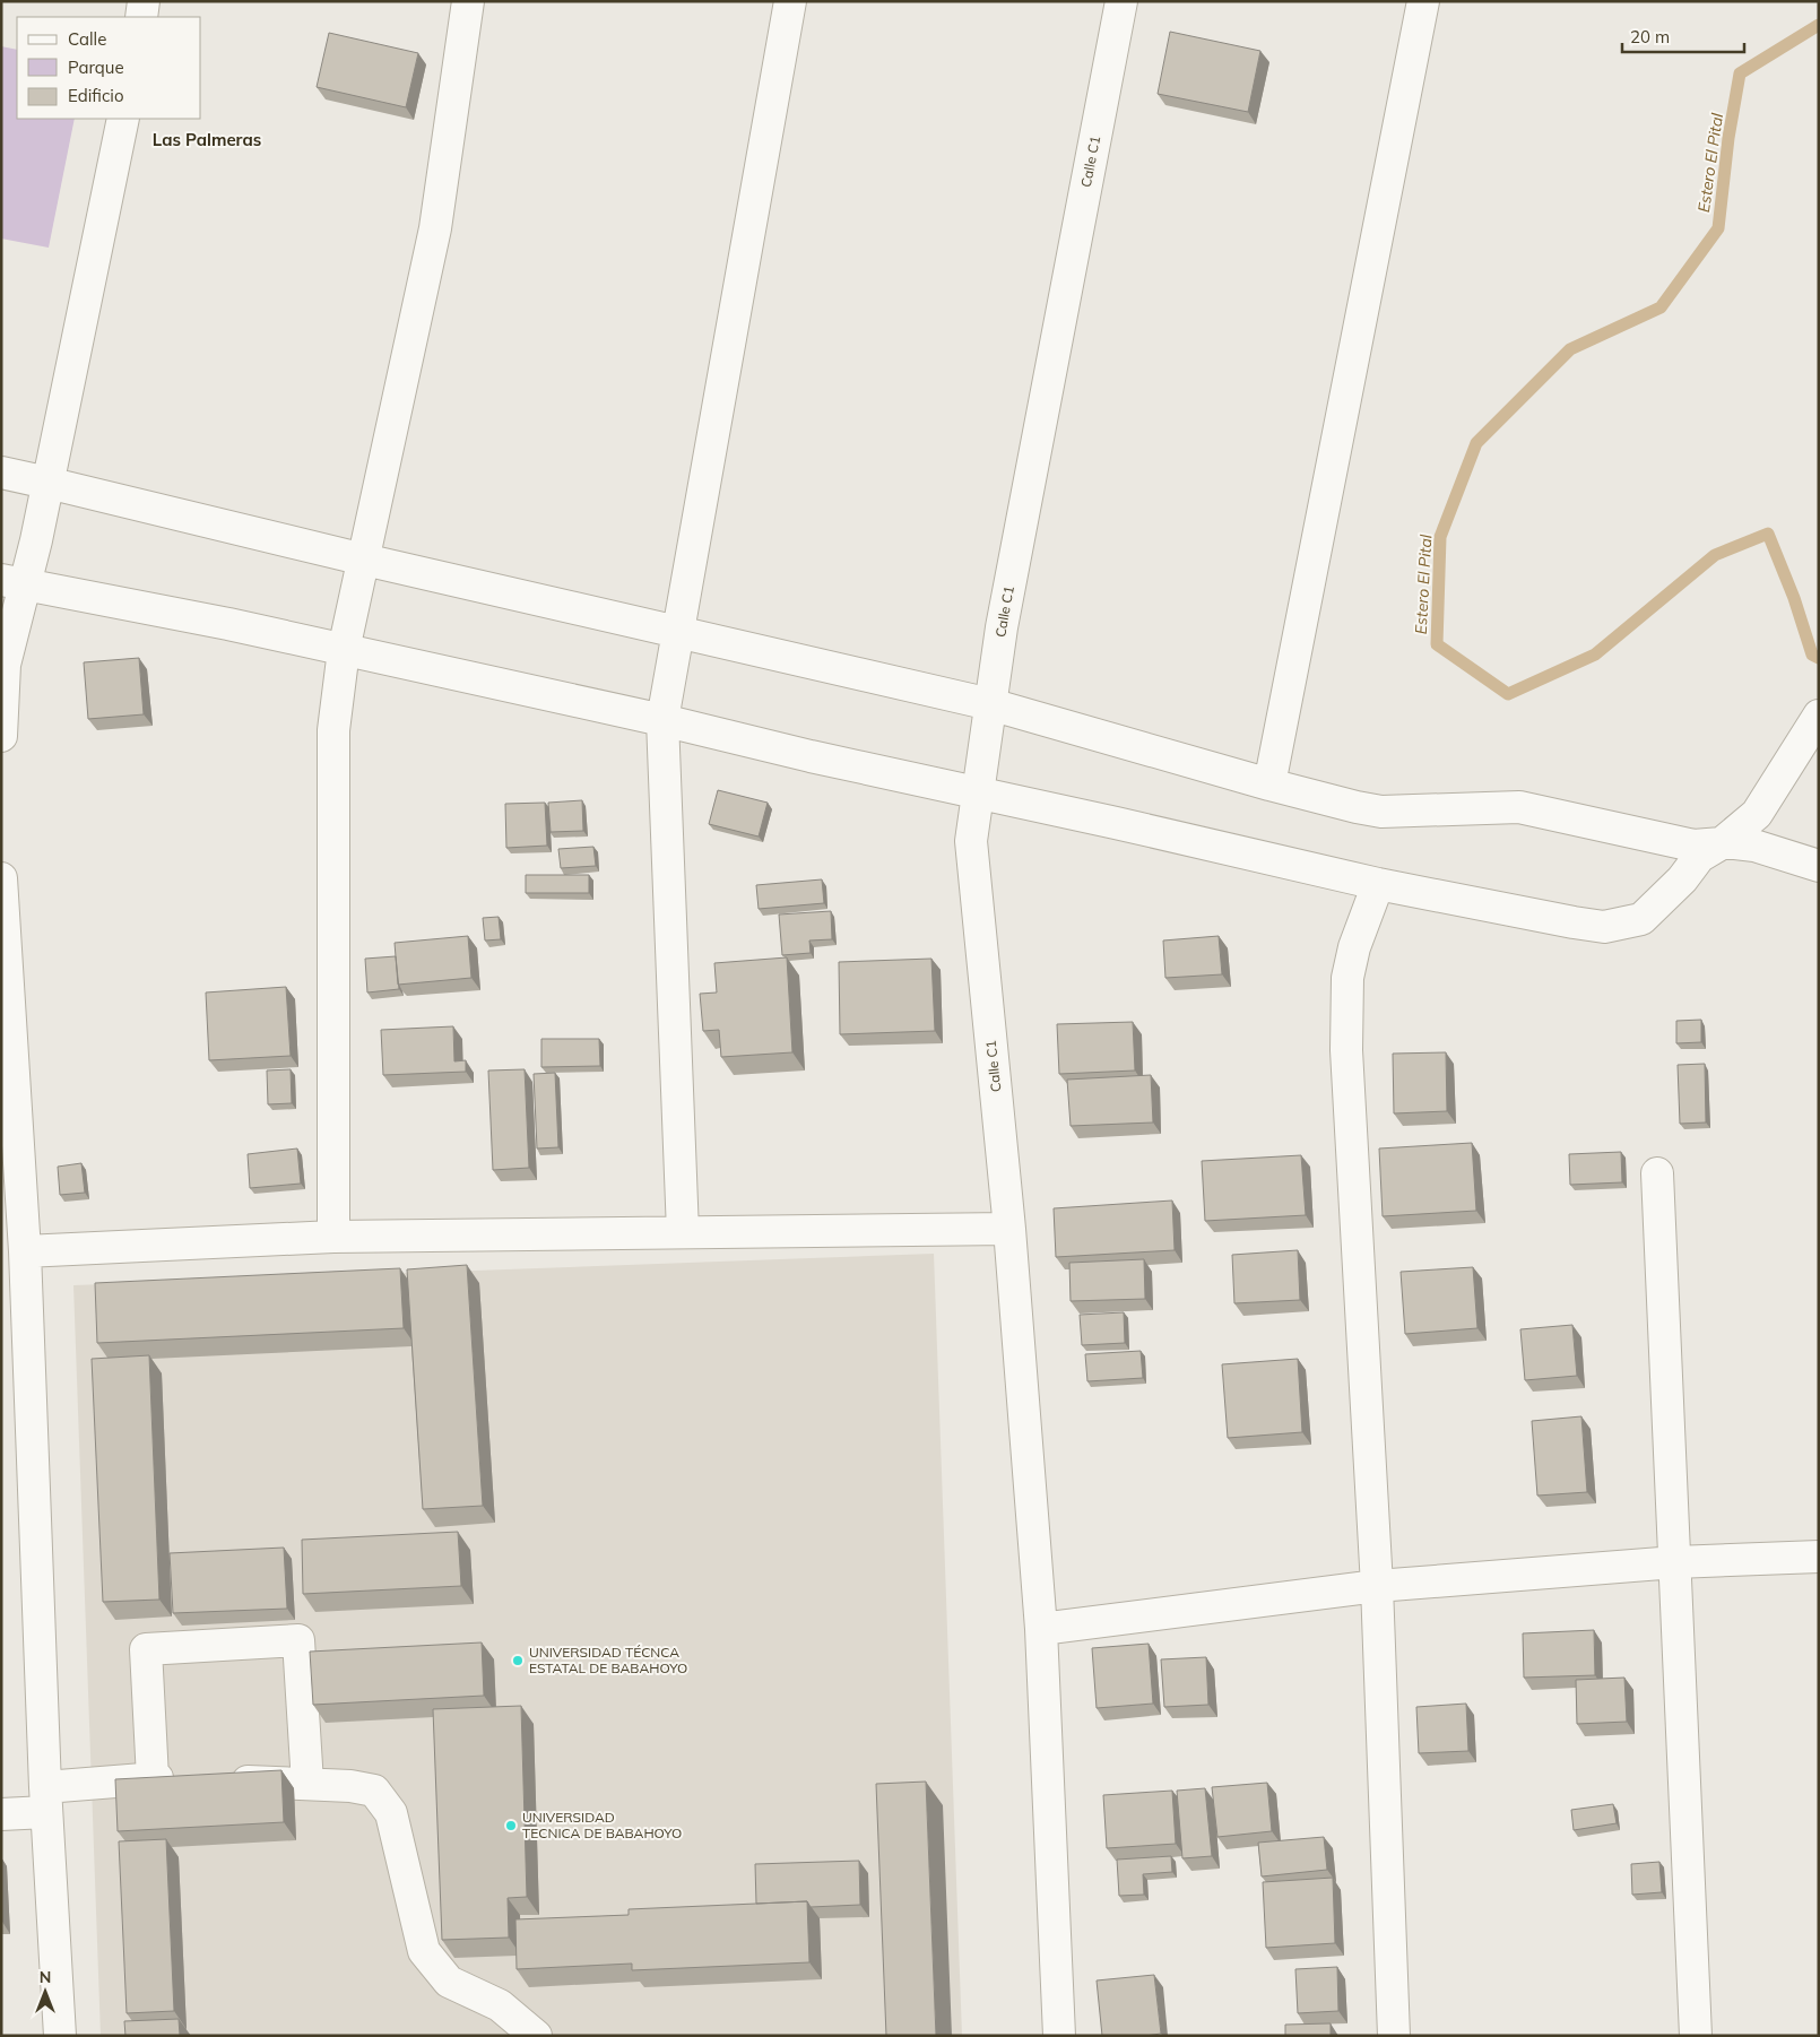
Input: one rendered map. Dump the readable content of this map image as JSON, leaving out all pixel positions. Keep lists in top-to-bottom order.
{
  "streets": {
    "street": ["Calle C1"]
  },
  "districts": ["Las Palmeras"],
  "water": ["Estero El Pital"],
  "places": ["UNIVERSIDAD TÉCNCA ESTATAL DE BABAHOYO", "UNIVERSIDAD TECNICA DE BABAHOYO"],
  "legend": ["Calle", "Parque", "Edificio"],
  "scale_bar": "20 m",
  "north": "top"
}
